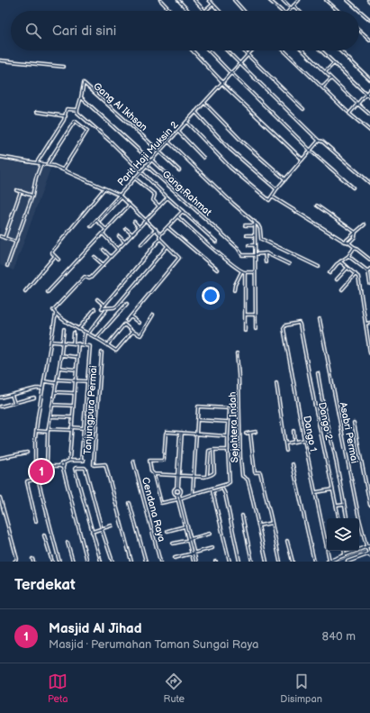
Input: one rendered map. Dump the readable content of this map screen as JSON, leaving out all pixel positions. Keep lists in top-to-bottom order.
{
  "streets": {
    "street": [
      "Gang Al Ikhsan",
      "Parit Haji Muksin 2",
      "Gang Rahmat",
      "Tanjungpura Permai",
      "Dango 2",
      "Sejahtera Indah",
      "Asabri Permai",
      "Dango 1",
      "Cendana Raya"
    ]
  },
  "crossings": [
    ["Gang Al Ikhsan", "Parit Haji Muksin 2"],
    ["Parit Haji Muksin 2", "Gang Rahmat"],
    ["Dango 2", "Dango 1"]
  ],
  "page": {
    "search": "Cari di sini",
    "pins": "1",
    "heading": "Terdekat",
    "list": [
      {
        "mark": "1",
        "name": "Masjid Al Jihad",
        "note": "Masjid · Perumahan Taman Sungai Raya",
        "value": "840 m"
      }
    ],
    "nav": ["Peta", "Rute", "Disimpan"]
  }
}
